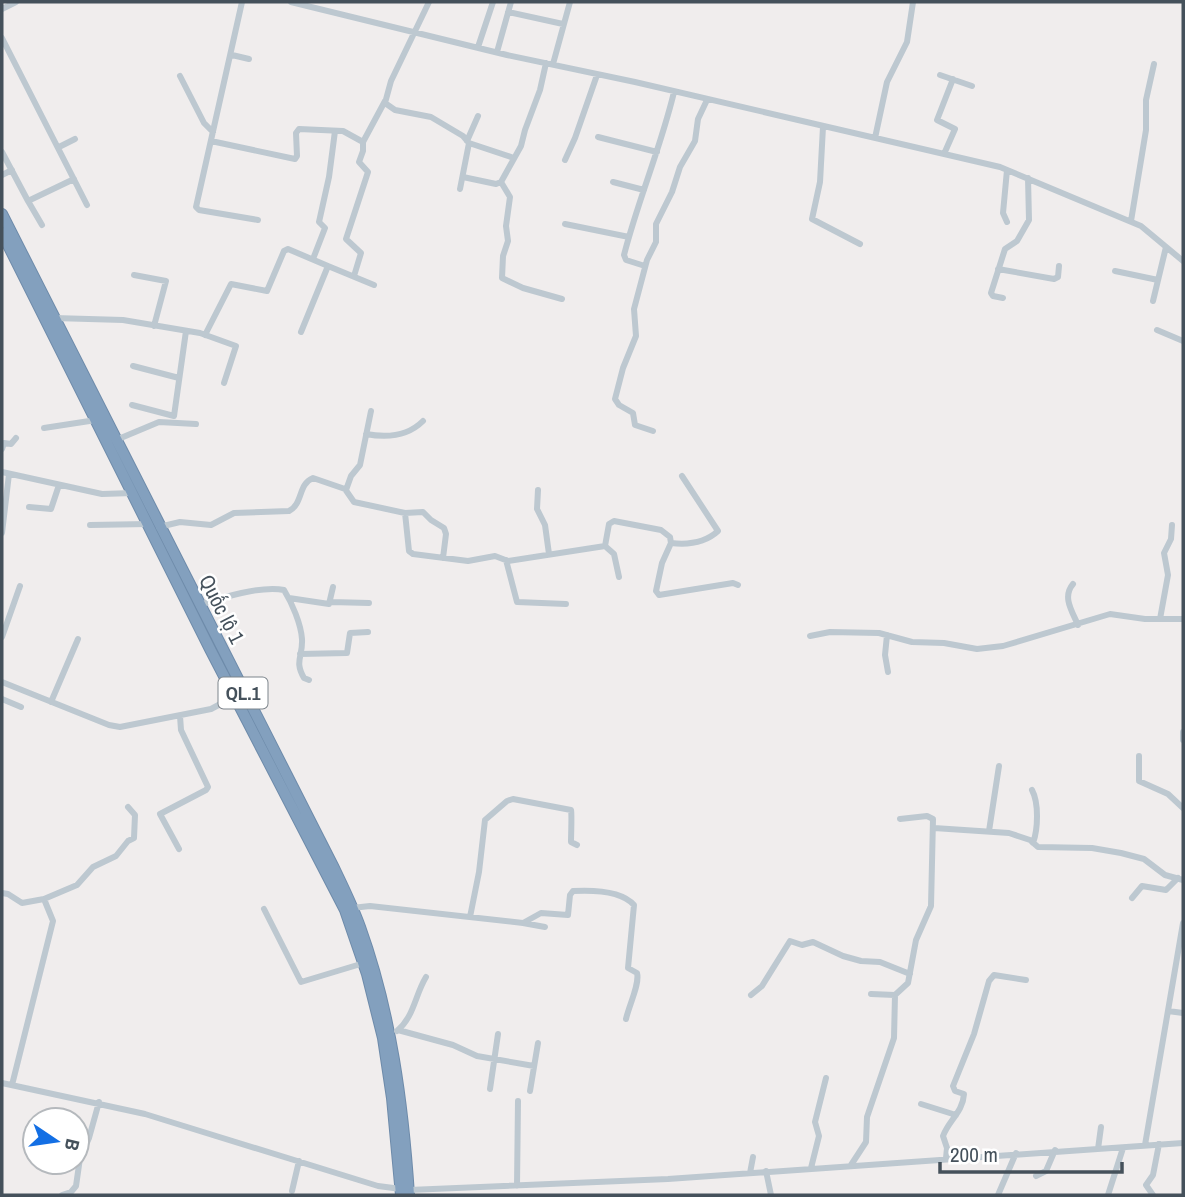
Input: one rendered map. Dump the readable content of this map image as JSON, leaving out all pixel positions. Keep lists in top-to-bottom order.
{
  "streets": {
    "highway": ["Quốc lộ 1", "QL.1"]
  },
  "scale_bar": "200 m",
  "north": "right"
}
